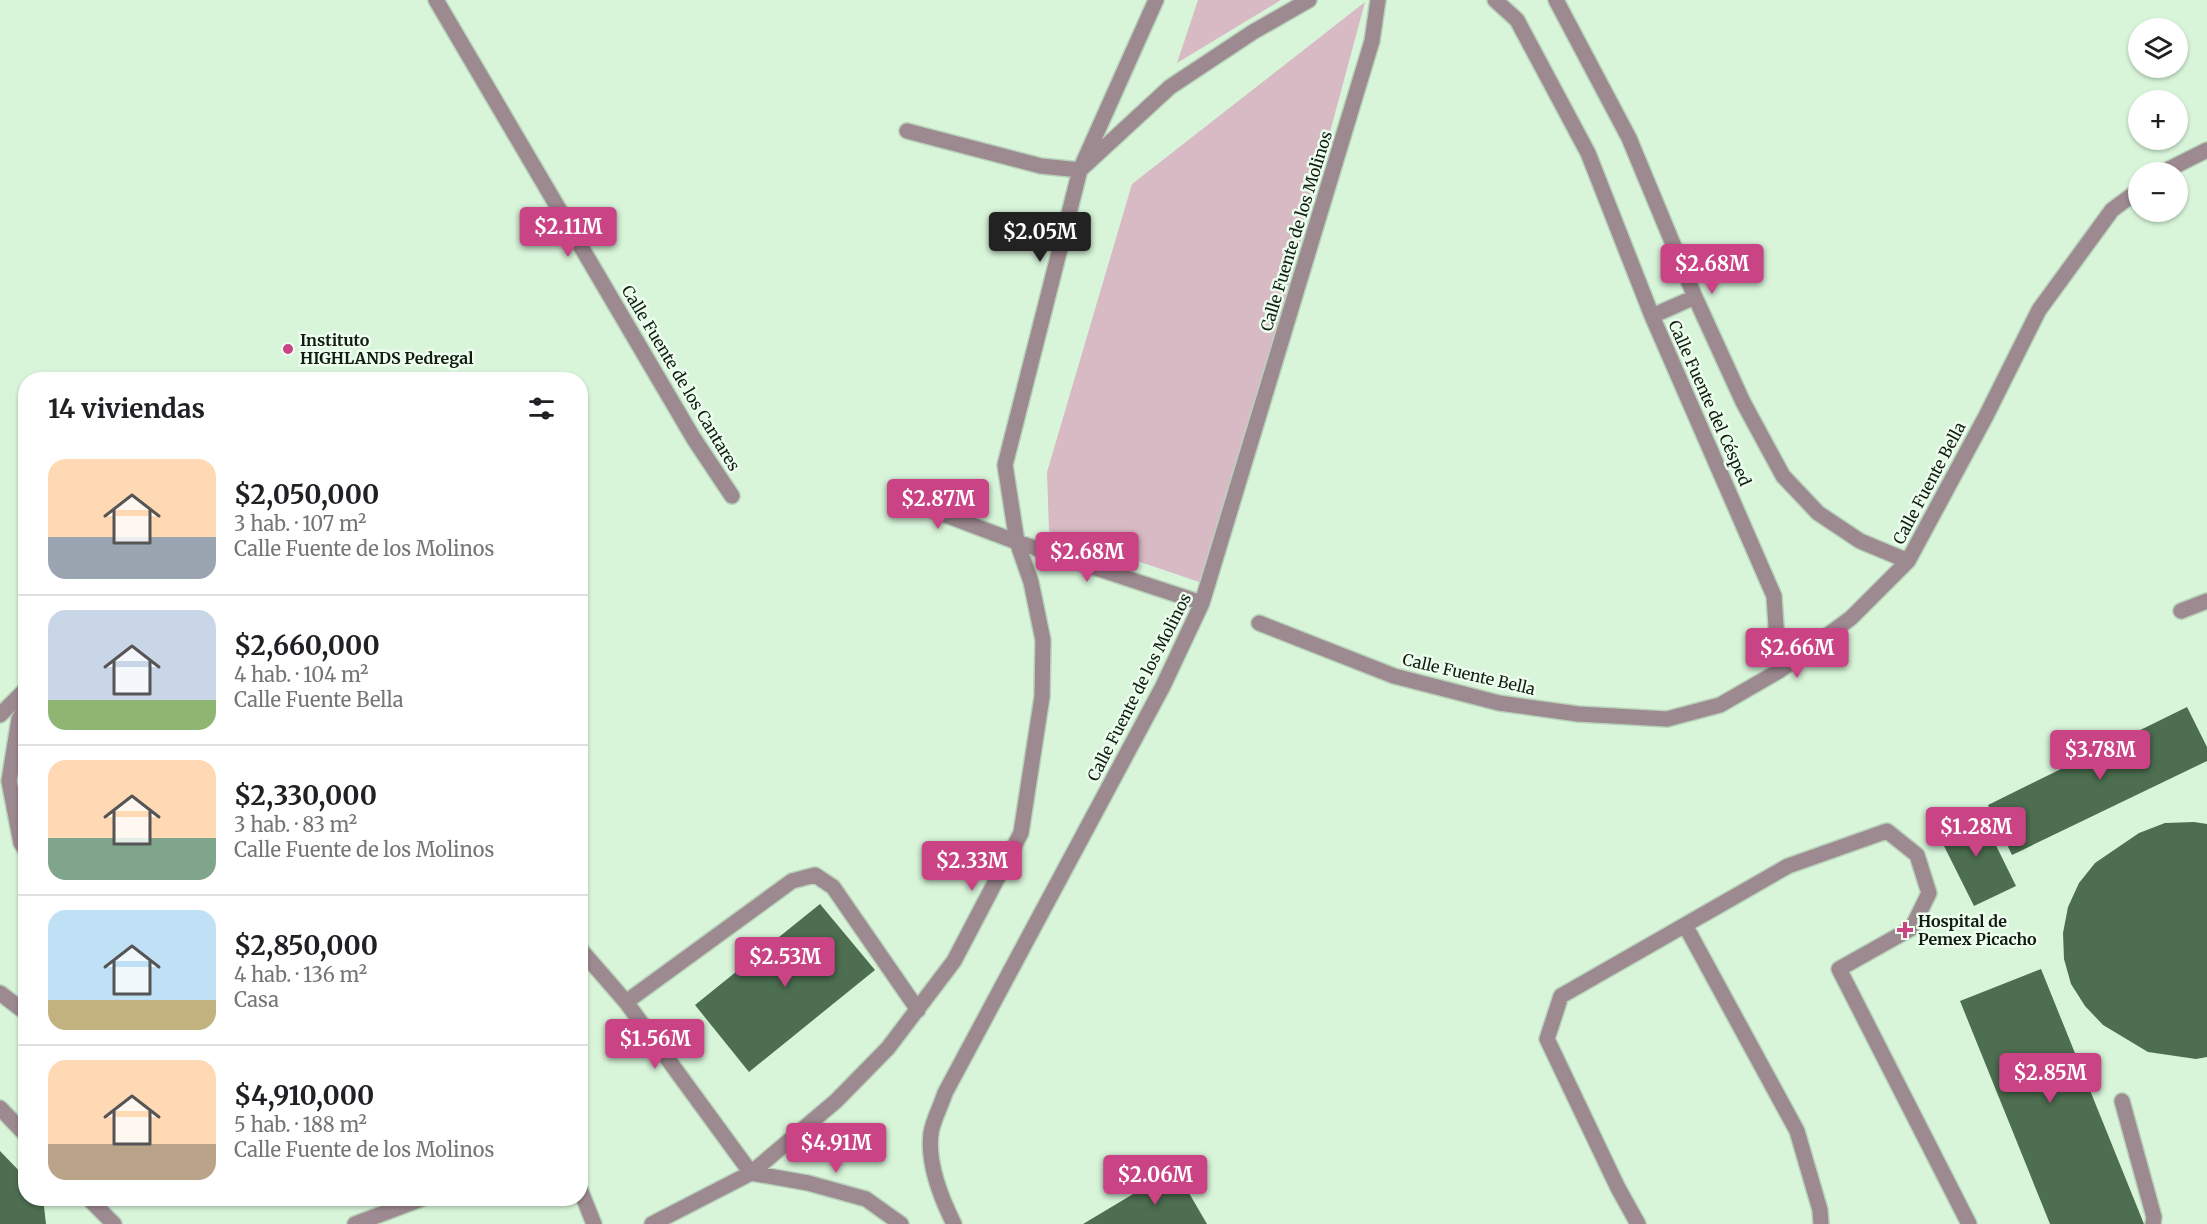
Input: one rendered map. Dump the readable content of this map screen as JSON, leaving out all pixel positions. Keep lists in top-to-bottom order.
{
  "streets": {
    "street": [
      "Calle Fuente de los Molinos",
      "Calle Fuente de los Cantares",
      "Calle Fuente del Césped",
      "Calle Fuente Bella"
    ]
  },
  "crossings": [
    ["Calle Fuente del Césped", "Calle Fuente Bella"]
  ],
  "places": {
    "other": ["Instituto HIGHLANDS Pedregal"],
    "health": ["Hospital de Pemex Picacho"]
  },
  "page": {
    "map_buttons": ["+", "−"],
    "price": [
      "$2.11M",
      "$2.05M",
      "$2.68M",
      "$2.87M",
      "$2.68M",
      "$2.66M",
      "$3.78M",
      "$1.28M",
      "$2.33M",
      "$2.53M",
      "$1.56M",
      "$2.85M",
      "$4.91M",
      "$2.06M"
    ],
    "heading": "14 viviendas",
    "list": [
      {
        "name": "$2,050,000",
        "note": "3 hab. · 107 m² · Calle Fuente de los Molinos"
      },
      {
        "name": "$2,660,000",
        "note": "4 hab. · 104 m² · Calle Fuente Bella"
      },
      {
        "name": "$2,330,000",
        "note": "3 hab. · 83 m² · Calle Fuente de los Molinos"
      },
      {
        "name": "$2,850,000",
        "note": "4 hab. · 136 m² · Casa"
      },
      {
        "name": "$4,910,000",
        "note": "5 hab. · 188 m² · Calle Fuente de los Molinos"
      }
    ]
  }
}
